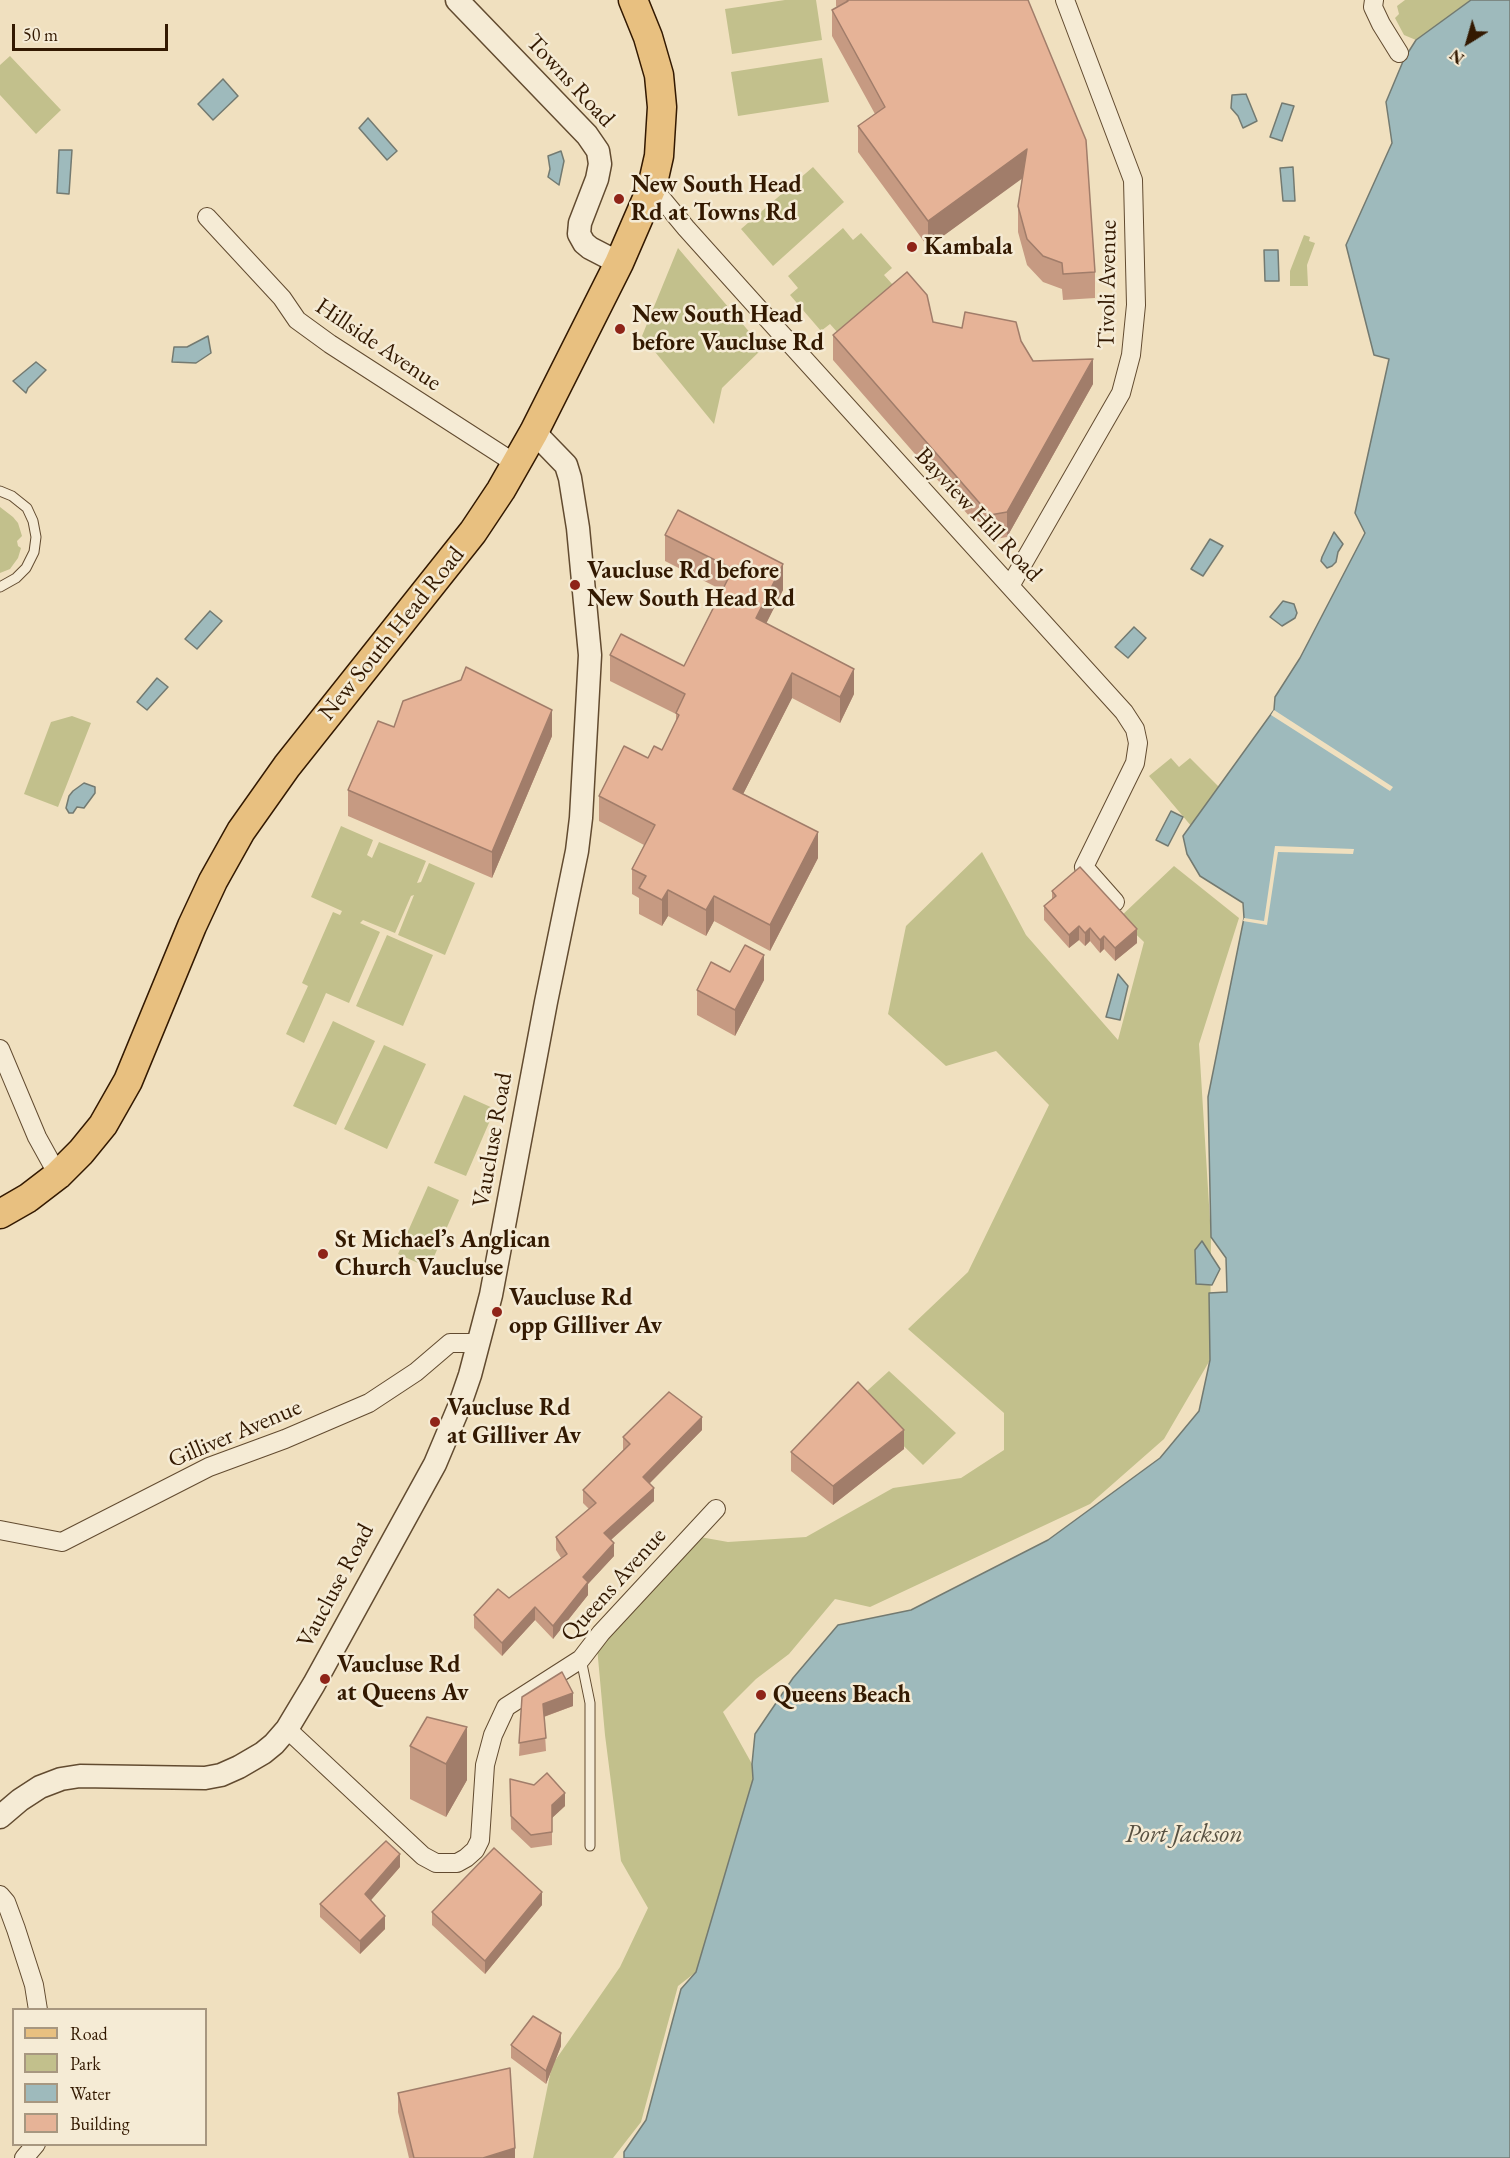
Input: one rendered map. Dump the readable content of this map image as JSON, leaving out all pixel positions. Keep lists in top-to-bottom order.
{
  "streets": {
    "main road": ["New South Head Road"],
    "street": [
      "Towns Road",
      "Tivoli Avenue",
      "Hillside Avenue",
      "Bayview Hill Road",
      "Vaucluse Road",
      "Gilliver Avenue",
      "Queens Avenue"
    ]
  },
  "crossings": [
    ["Towns Road", "New South Head Road"],
    ["Tivoli Avenue", "Bayview Hill Road"],
    ["Hillside Avenue", "New South Head Road"],
    ["Bayview Hill Road", "New South Head Road"],
    ["New South Head Road", "Vaucluse Road"],
    ["Vaucluse Road", "Gilliver Avenue"],
    ["Vaucluse Road", "Queens Avenue"]
  ],
  "water": ["Port Jackson"],
  "places": [
    "New South Head Rd at Towns Rd",
    "Kambala",
    "New South Head before Vaucluse Rd",
    "Vaucluse Rd before New South Head Rd",
    "St Michael’s Anglican Church Vaucluse",
    "Vaucluse Rd opp Gilliver Av",
    "Vaucluse Rd at Gilliver Av",
    "Vaucluse Rd at Queens Av",
    "Queens Beach"
  ],
  "legend": [
    "Road",
    "Park",
    "Water",
    "Building"
  ],
  "scale_bar": "50 m",
  "north": "bottom left"
}
